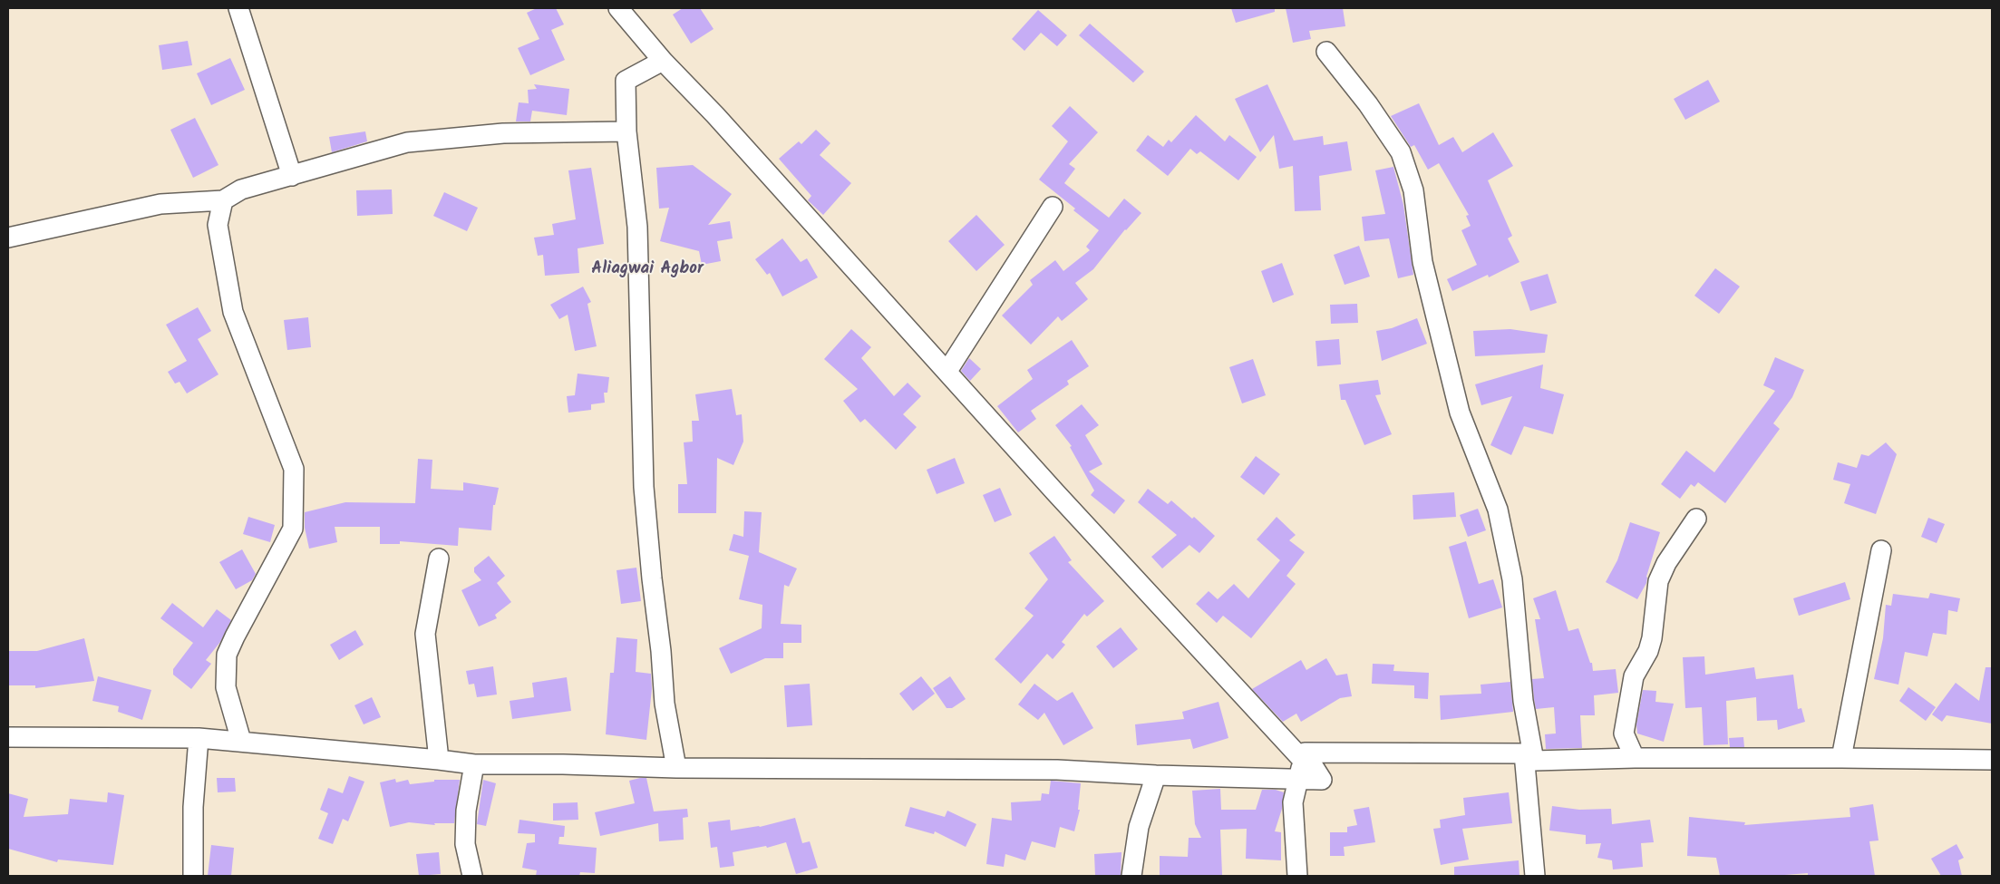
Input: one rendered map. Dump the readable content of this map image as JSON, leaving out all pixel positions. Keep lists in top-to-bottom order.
{
  "districts": ["Aliagwai Agbor"]
}
